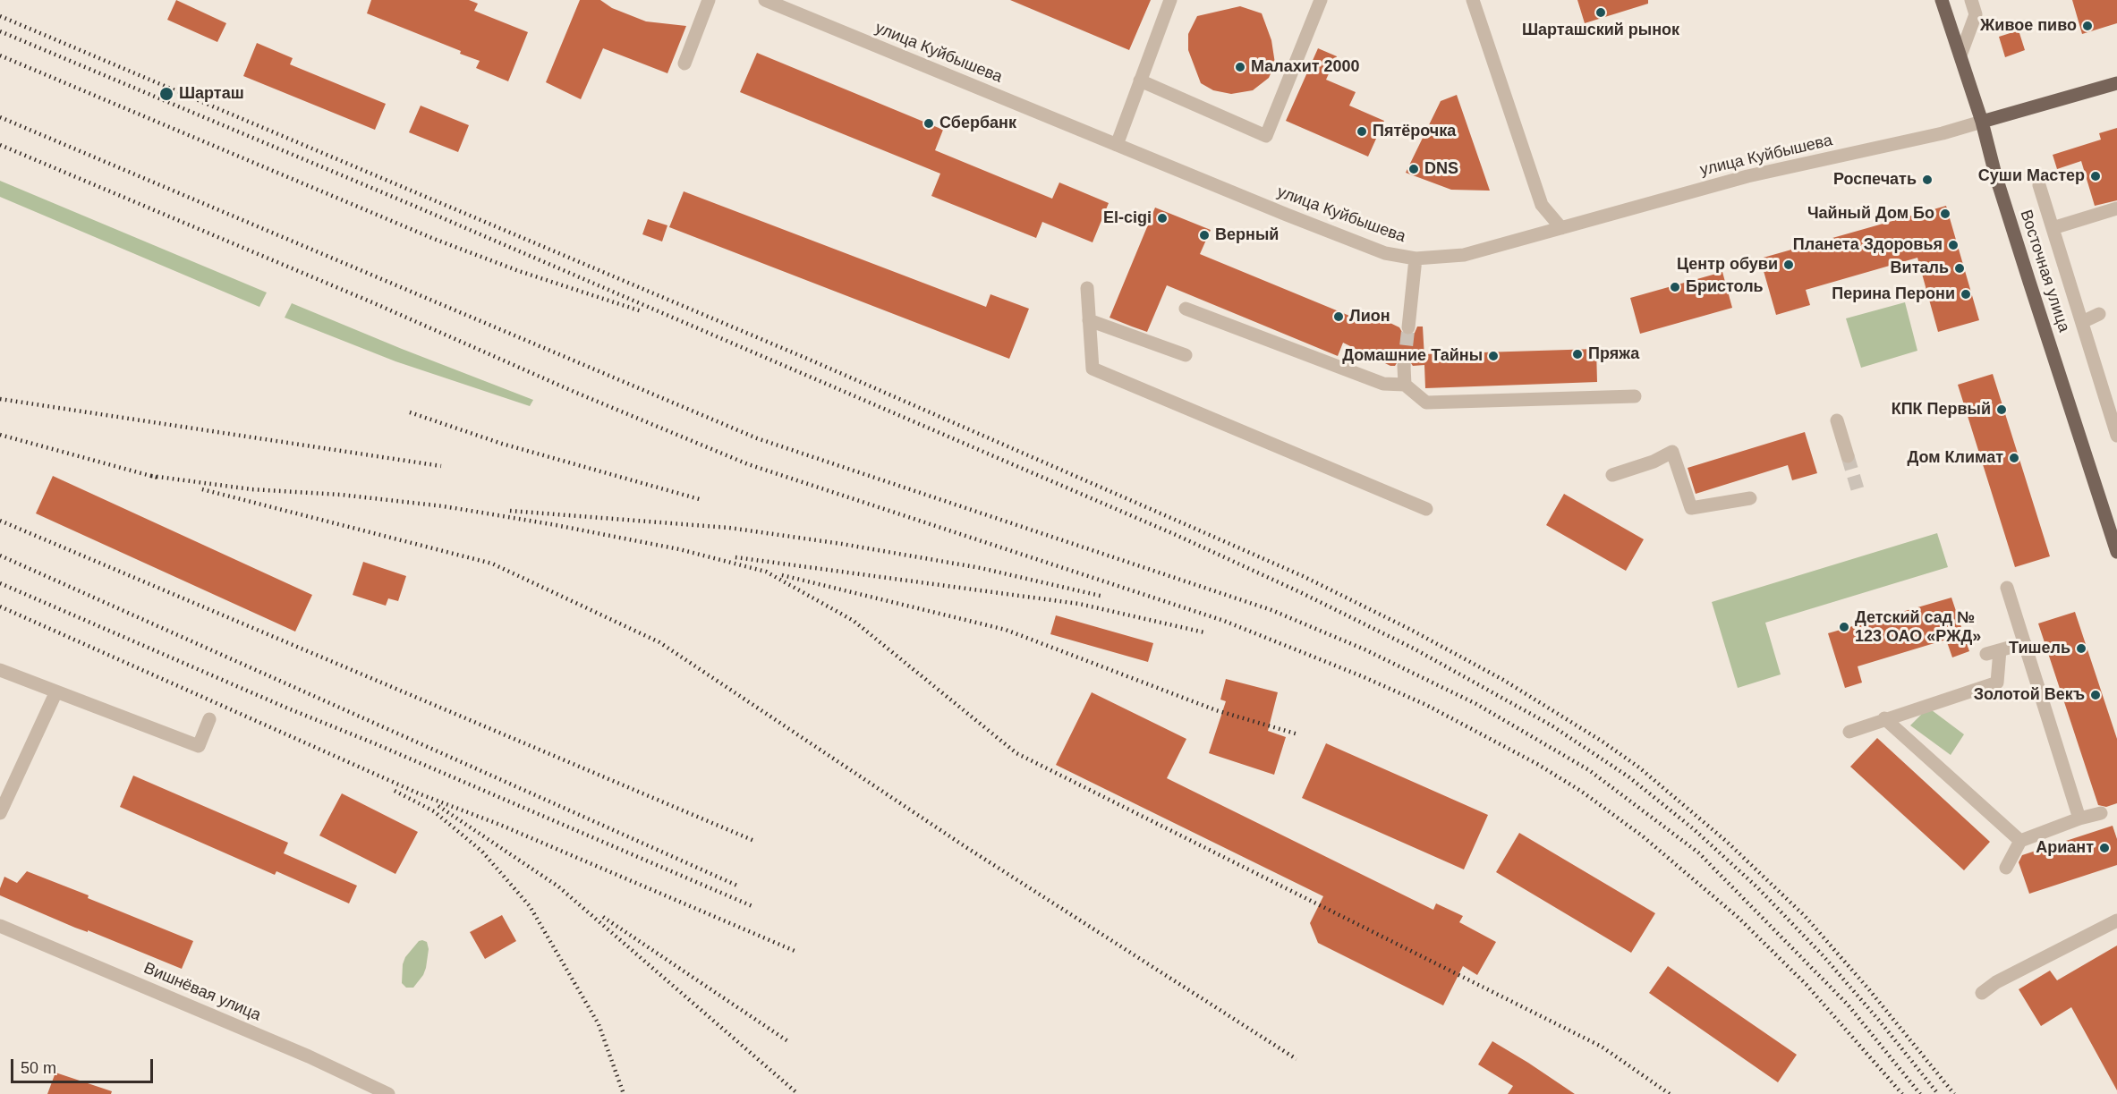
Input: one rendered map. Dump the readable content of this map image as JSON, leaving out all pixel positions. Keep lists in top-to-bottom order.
{
  "streets": {
    "main road": ["улица Куйбышева", "Восточная улица"],
    "street": ["Вишнёвая улица"]
  },
  "crossings": [
    ["улица Куйбышева", "Восточная улица"]
  ],
  "places": [
    "Шарташский рынок",
    "Живое пиво",
    "Малахит 2000",
    "Шарташ",
    "Сбербанк",
    "Пятёрочка",
    "DNS",
    "Суши Мастер",
    "Роспечать",
    "Чайный Дом Бо",
    "El-cigi",
    "Верный",
    "Планета Здоровья",
    "Центр обуви",
    "Виталь",
    "Бристоль",
    "Перина Перони",
    "Лион",
    "Пряжа",
    "Домашние Тайны",
    "КПК Первый",
    "Дом Климат",
    "Детский сад № 123 ОАО «РЖД»",
    "Тишель",
    "Золотой Векъ",
    "Ариант"
  ],
  "scale_bar": "50 m"
}
